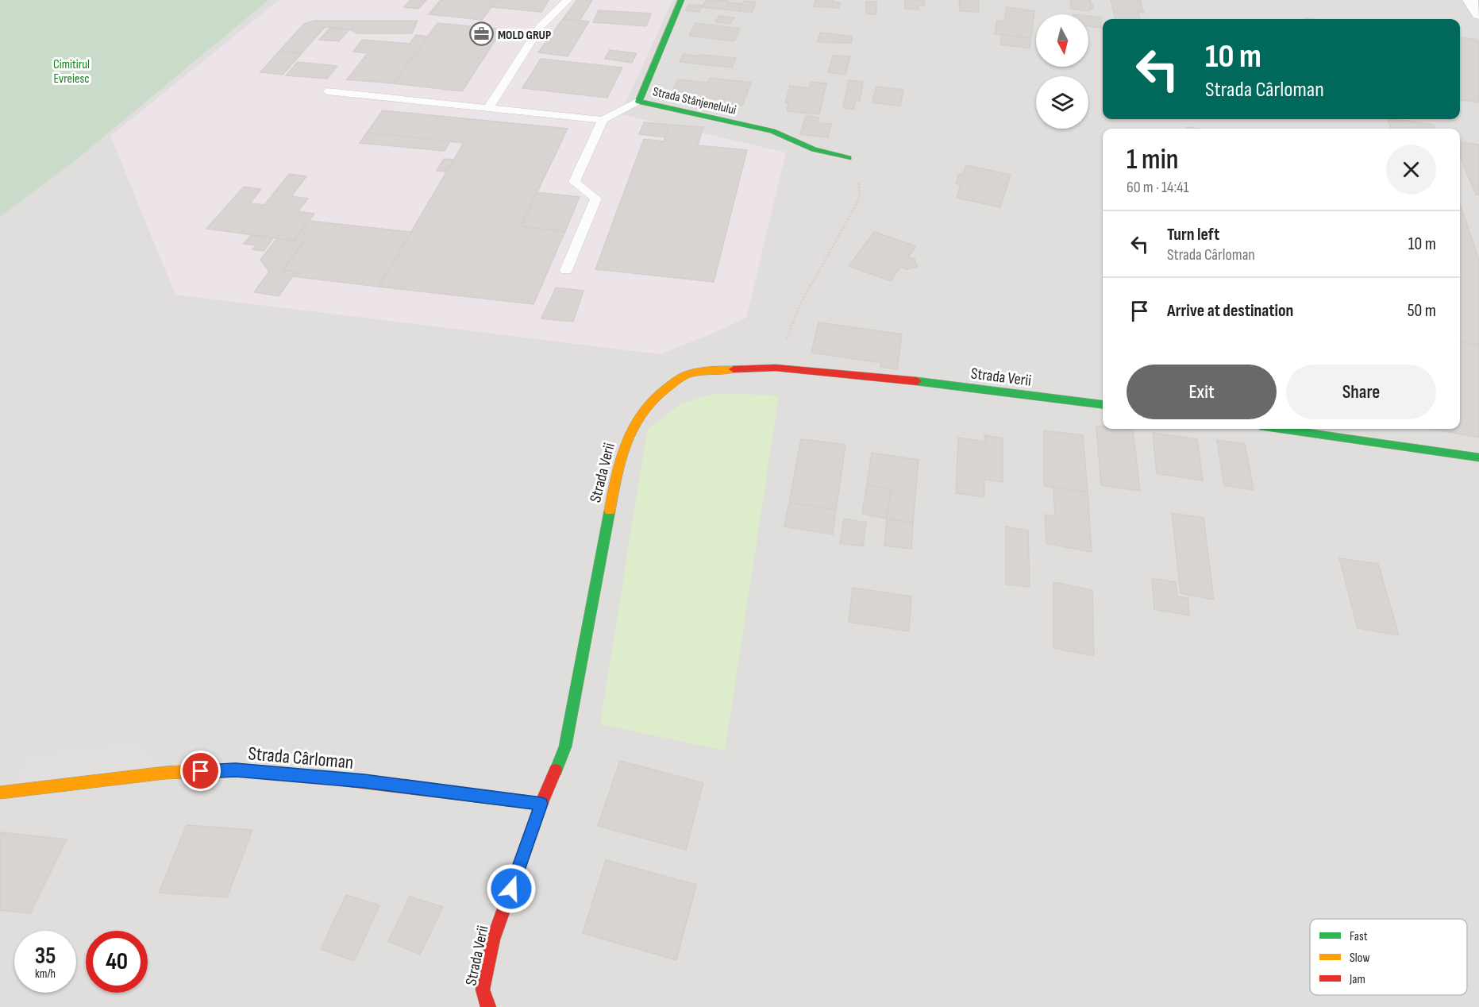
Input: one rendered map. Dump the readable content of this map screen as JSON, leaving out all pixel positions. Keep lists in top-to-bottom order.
{
  "streets": {
    "street": ["Strada Stânjenelului", "Strada Verii", "Strada Cârloman"]
  },
  "crossings": [
    ["Strada Verii", "Strada Cârloman"]
  ],
  "parks": ["Cimitirul Evreiesc"],
  "places": {
    "office": ["MOLD GRUP"]
  },
  "legend": ["Fast", "Slow", "Jam"],
  "north": "bottom",
  "page": {
    "turn": ["10 m", "Strada Cârloman"],
    "heading": ["1 min", "60 m · 14:41"],
    "list": [
      {
        "name": "Turn left",
        "note": "Strada Cârloman",
        "value": "10 m"
      },
      {
        "name": "Arrive at destination",
        "value": "50 m"
      }
    ],
    "buttons": ["Exit", "Share"],
    "speed": "35 km/h",
    "limit": "40"
  }
}
